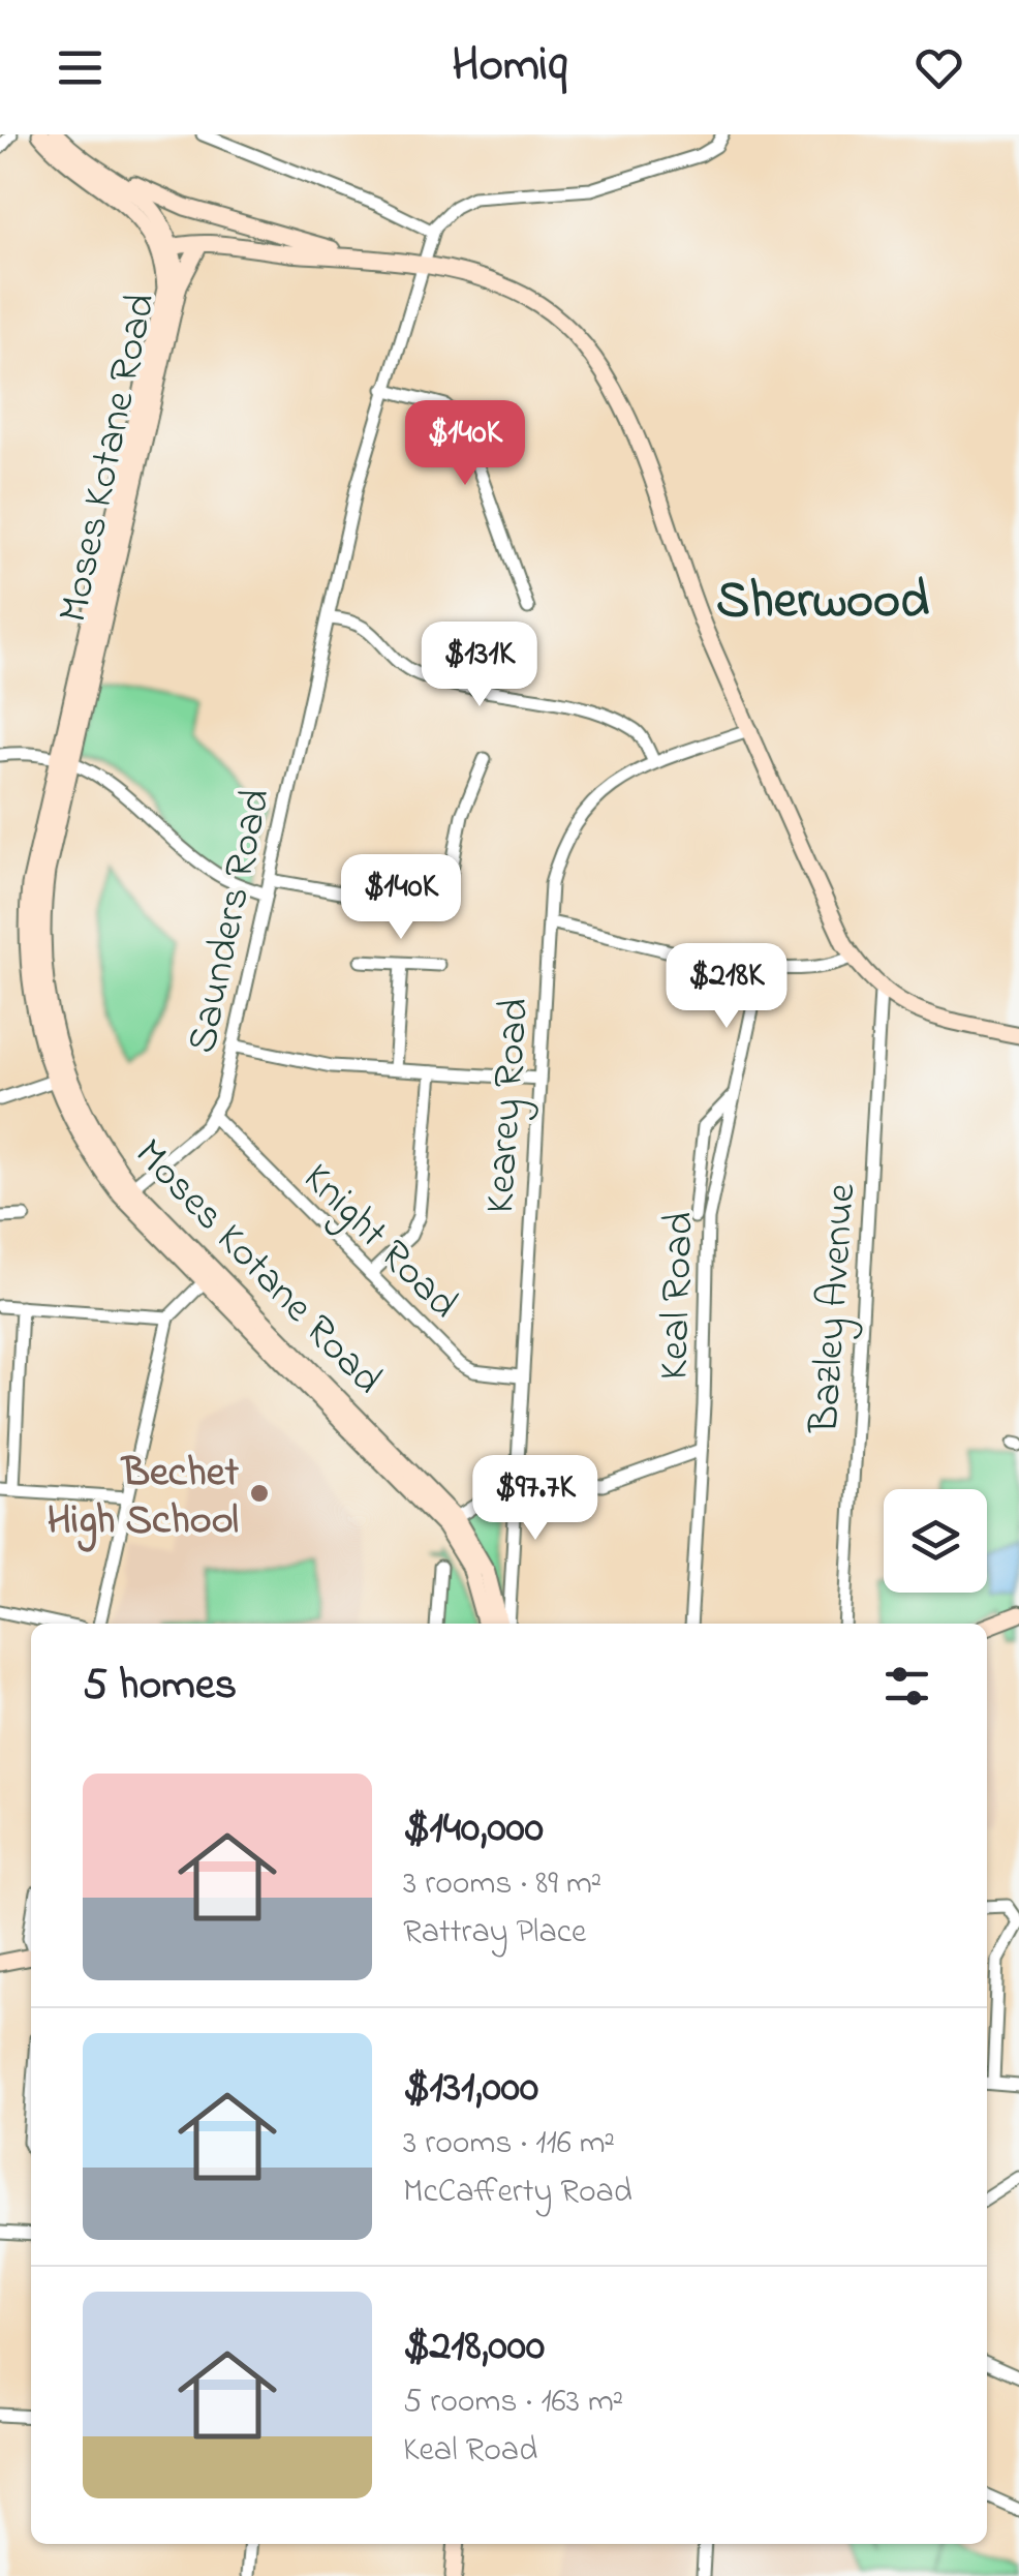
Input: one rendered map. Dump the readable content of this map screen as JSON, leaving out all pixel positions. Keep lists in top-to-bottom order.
{
  "streets": {
    "street": [
      "Moses Kotane Road",
      "Saunders Road",
      "Kearey Road",
      "Knight Road",
      "Keal Road",
      "Bazley Avenue"
    ]
  },
  "crossings": [
    ["Moses Kotane Road", "Saunders Road"],
    ["Saunders Road", "Knight Road"],
    ["Kearey Road", "Knight Road"]
  ],
  "districts": ["Sherwood"],
  "places": ["Bechet High School"],
  "page": {
    "header": "Homiq",
    "price": [
      "$140K",
      "$131K",
      "$140K",
      "$218K",
      "$97.7K"
    ],
    "heading": "5 homes",
    "list": [
      {
        "name": "$140,000",
        "note": "3 rooms · 89 m² · Rattray Place"
      },
      {
        "name": "$131,000",
        "note": "3 rooms · 116 m² · McCafferty Road"
      },
      {
        "name": "$218,000",
        "note": "5 rooms · 163 m² · Keal Road"
      }
    ]
  }
}
